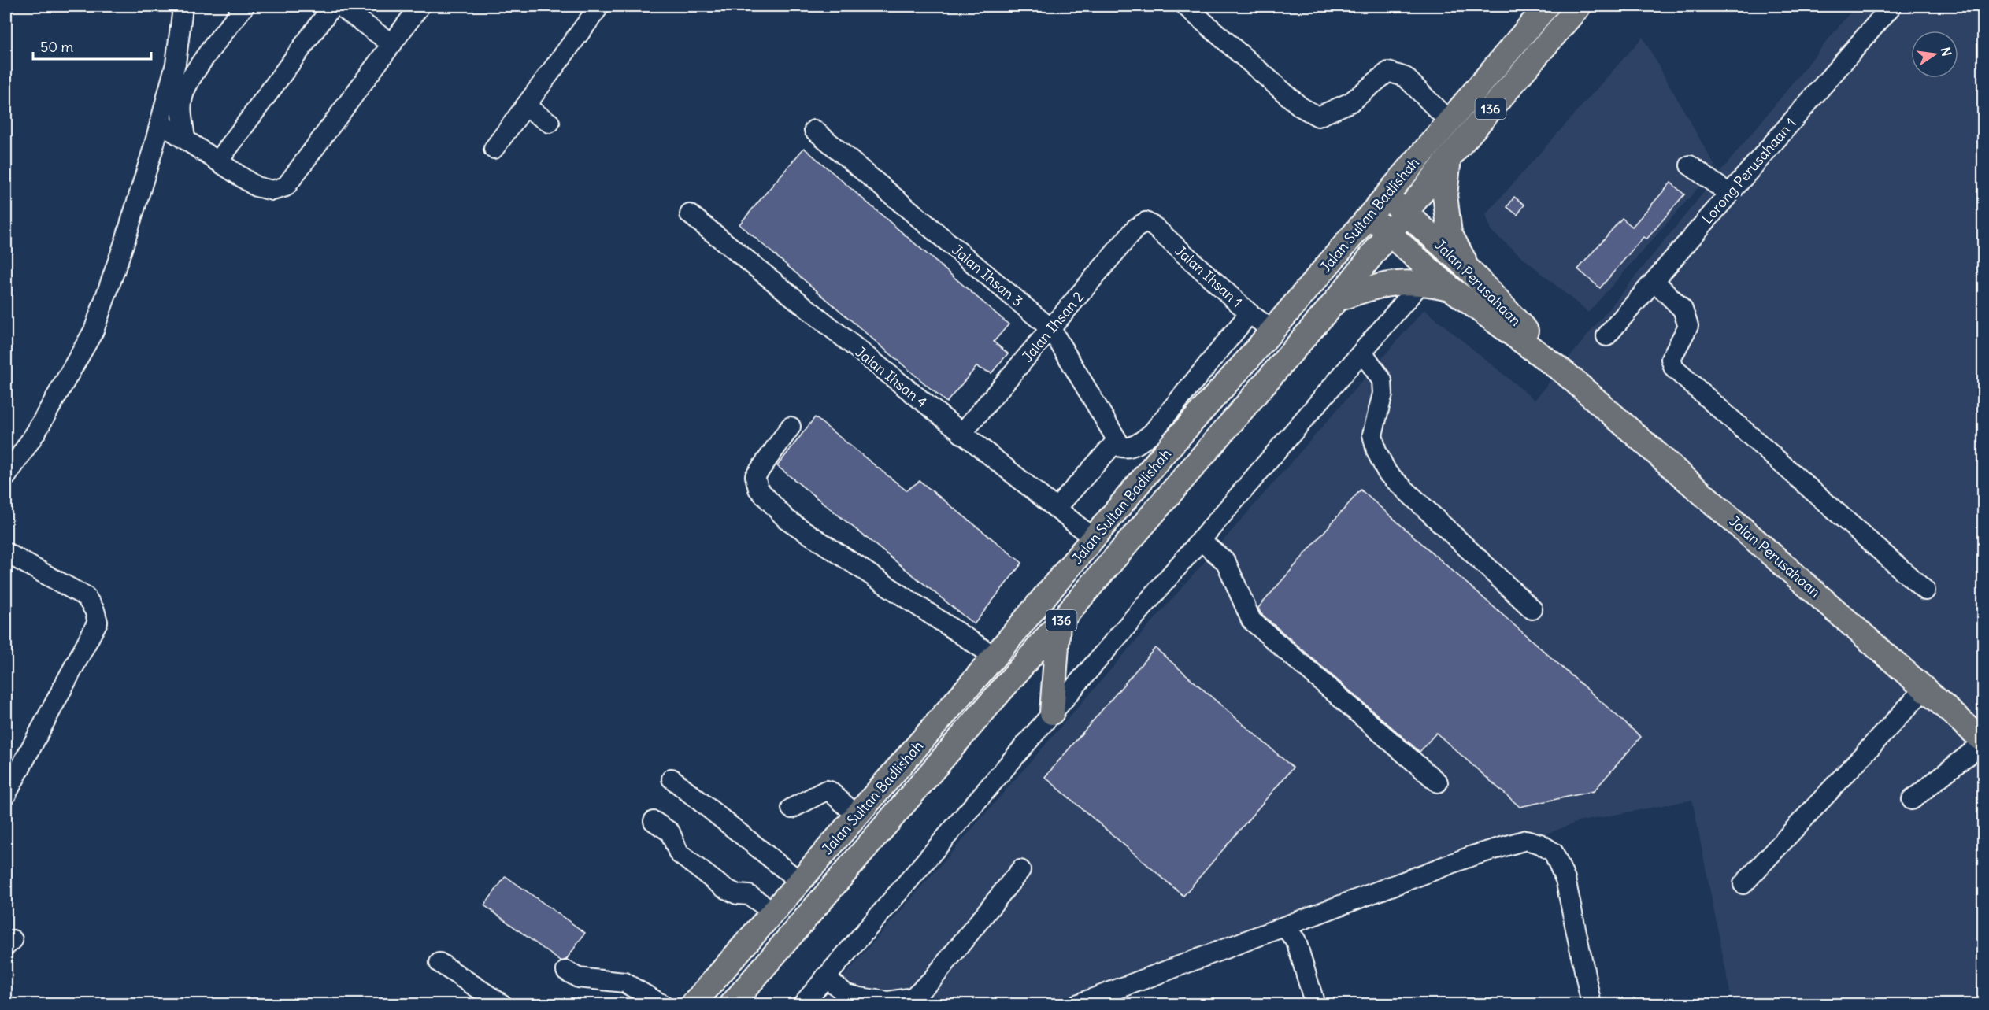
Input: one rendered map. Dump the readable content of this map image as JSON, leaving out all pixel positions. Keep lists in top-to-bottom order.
{
  "streets": {
    "main road": ["136", "Jalan Sultan Badlishah", "Jalan Perusahaan"],
    "street": [
      "Lorong Perusahaan 1",
      "Jalan Ihsan 3",
      "Jalan Ihsan 1",
      "Jalan Ihsan 2",
      "Jalan Ihsan 4"
    ]
  },
  "crossings": [
    ["Jalan Sultan Badlishah", "Jalan Ihsan 1"],
    ["Jalan Sultan Badlishah", "Jalan Perusahaan"],
    ["Jalan Sultan Badlishah", "Jalan Ihsan 4"],
    ["Jalan Ihsan 3", "Jalan Ihsan 2"],
    ["Jalan Ihsan 1", "Jalan Ihsan 2"],
    ["Jalan Ihsan 2", "Jalan Ihsan 4"]
  ],
  "scale_bar": "50 m",
  "north": "right"
}
